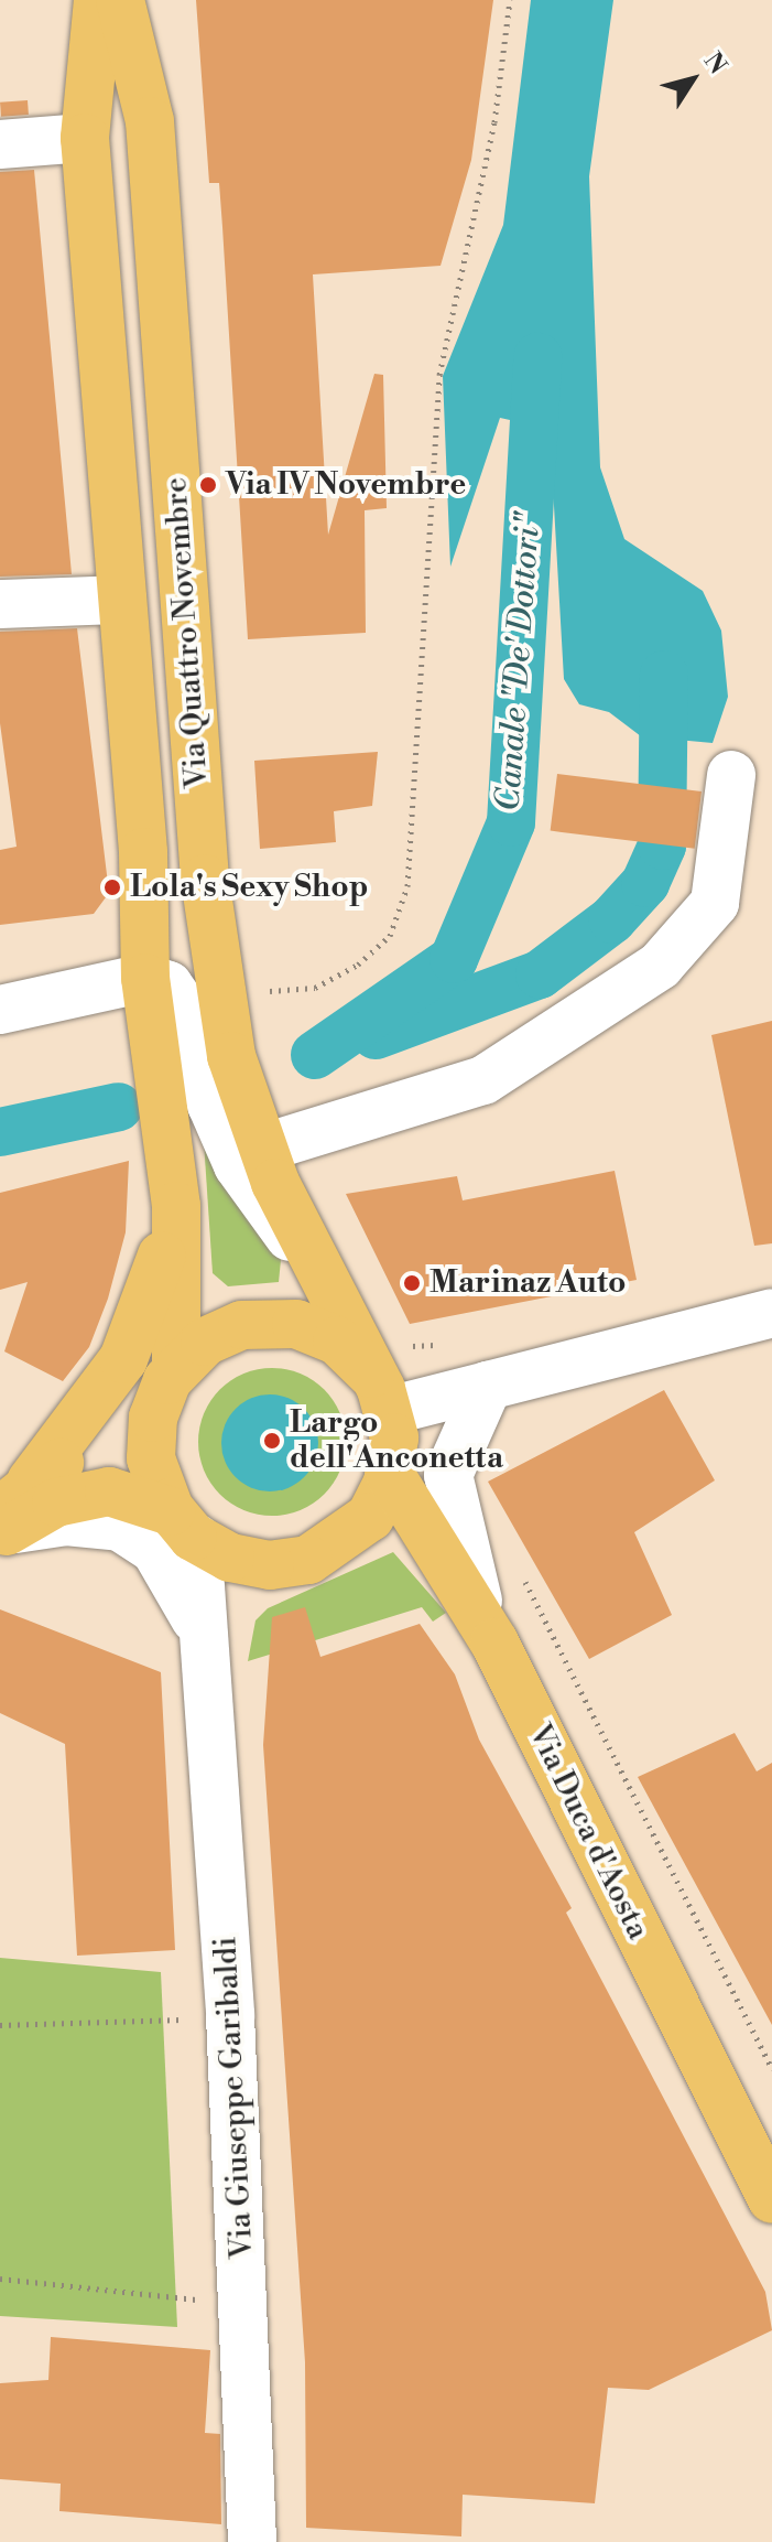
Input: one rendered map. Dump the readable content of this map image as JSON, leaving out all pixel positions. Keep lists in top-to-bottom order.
{
  "streets": {
    "main road": ["Via Quattro Novembre", "Via Duca d'Aosta"],
    "street": ["Via Giuseppe Garibaldi"]
  },
  "water": ["Canale \"De' Dottori\""],
  "places": [
    "Via IV Novembre",
    "Lola's Sexy Shop",
    "Marinaz Auto",
    "Largo dell'Anconetta"
  ],
  "north": "top right"
}
